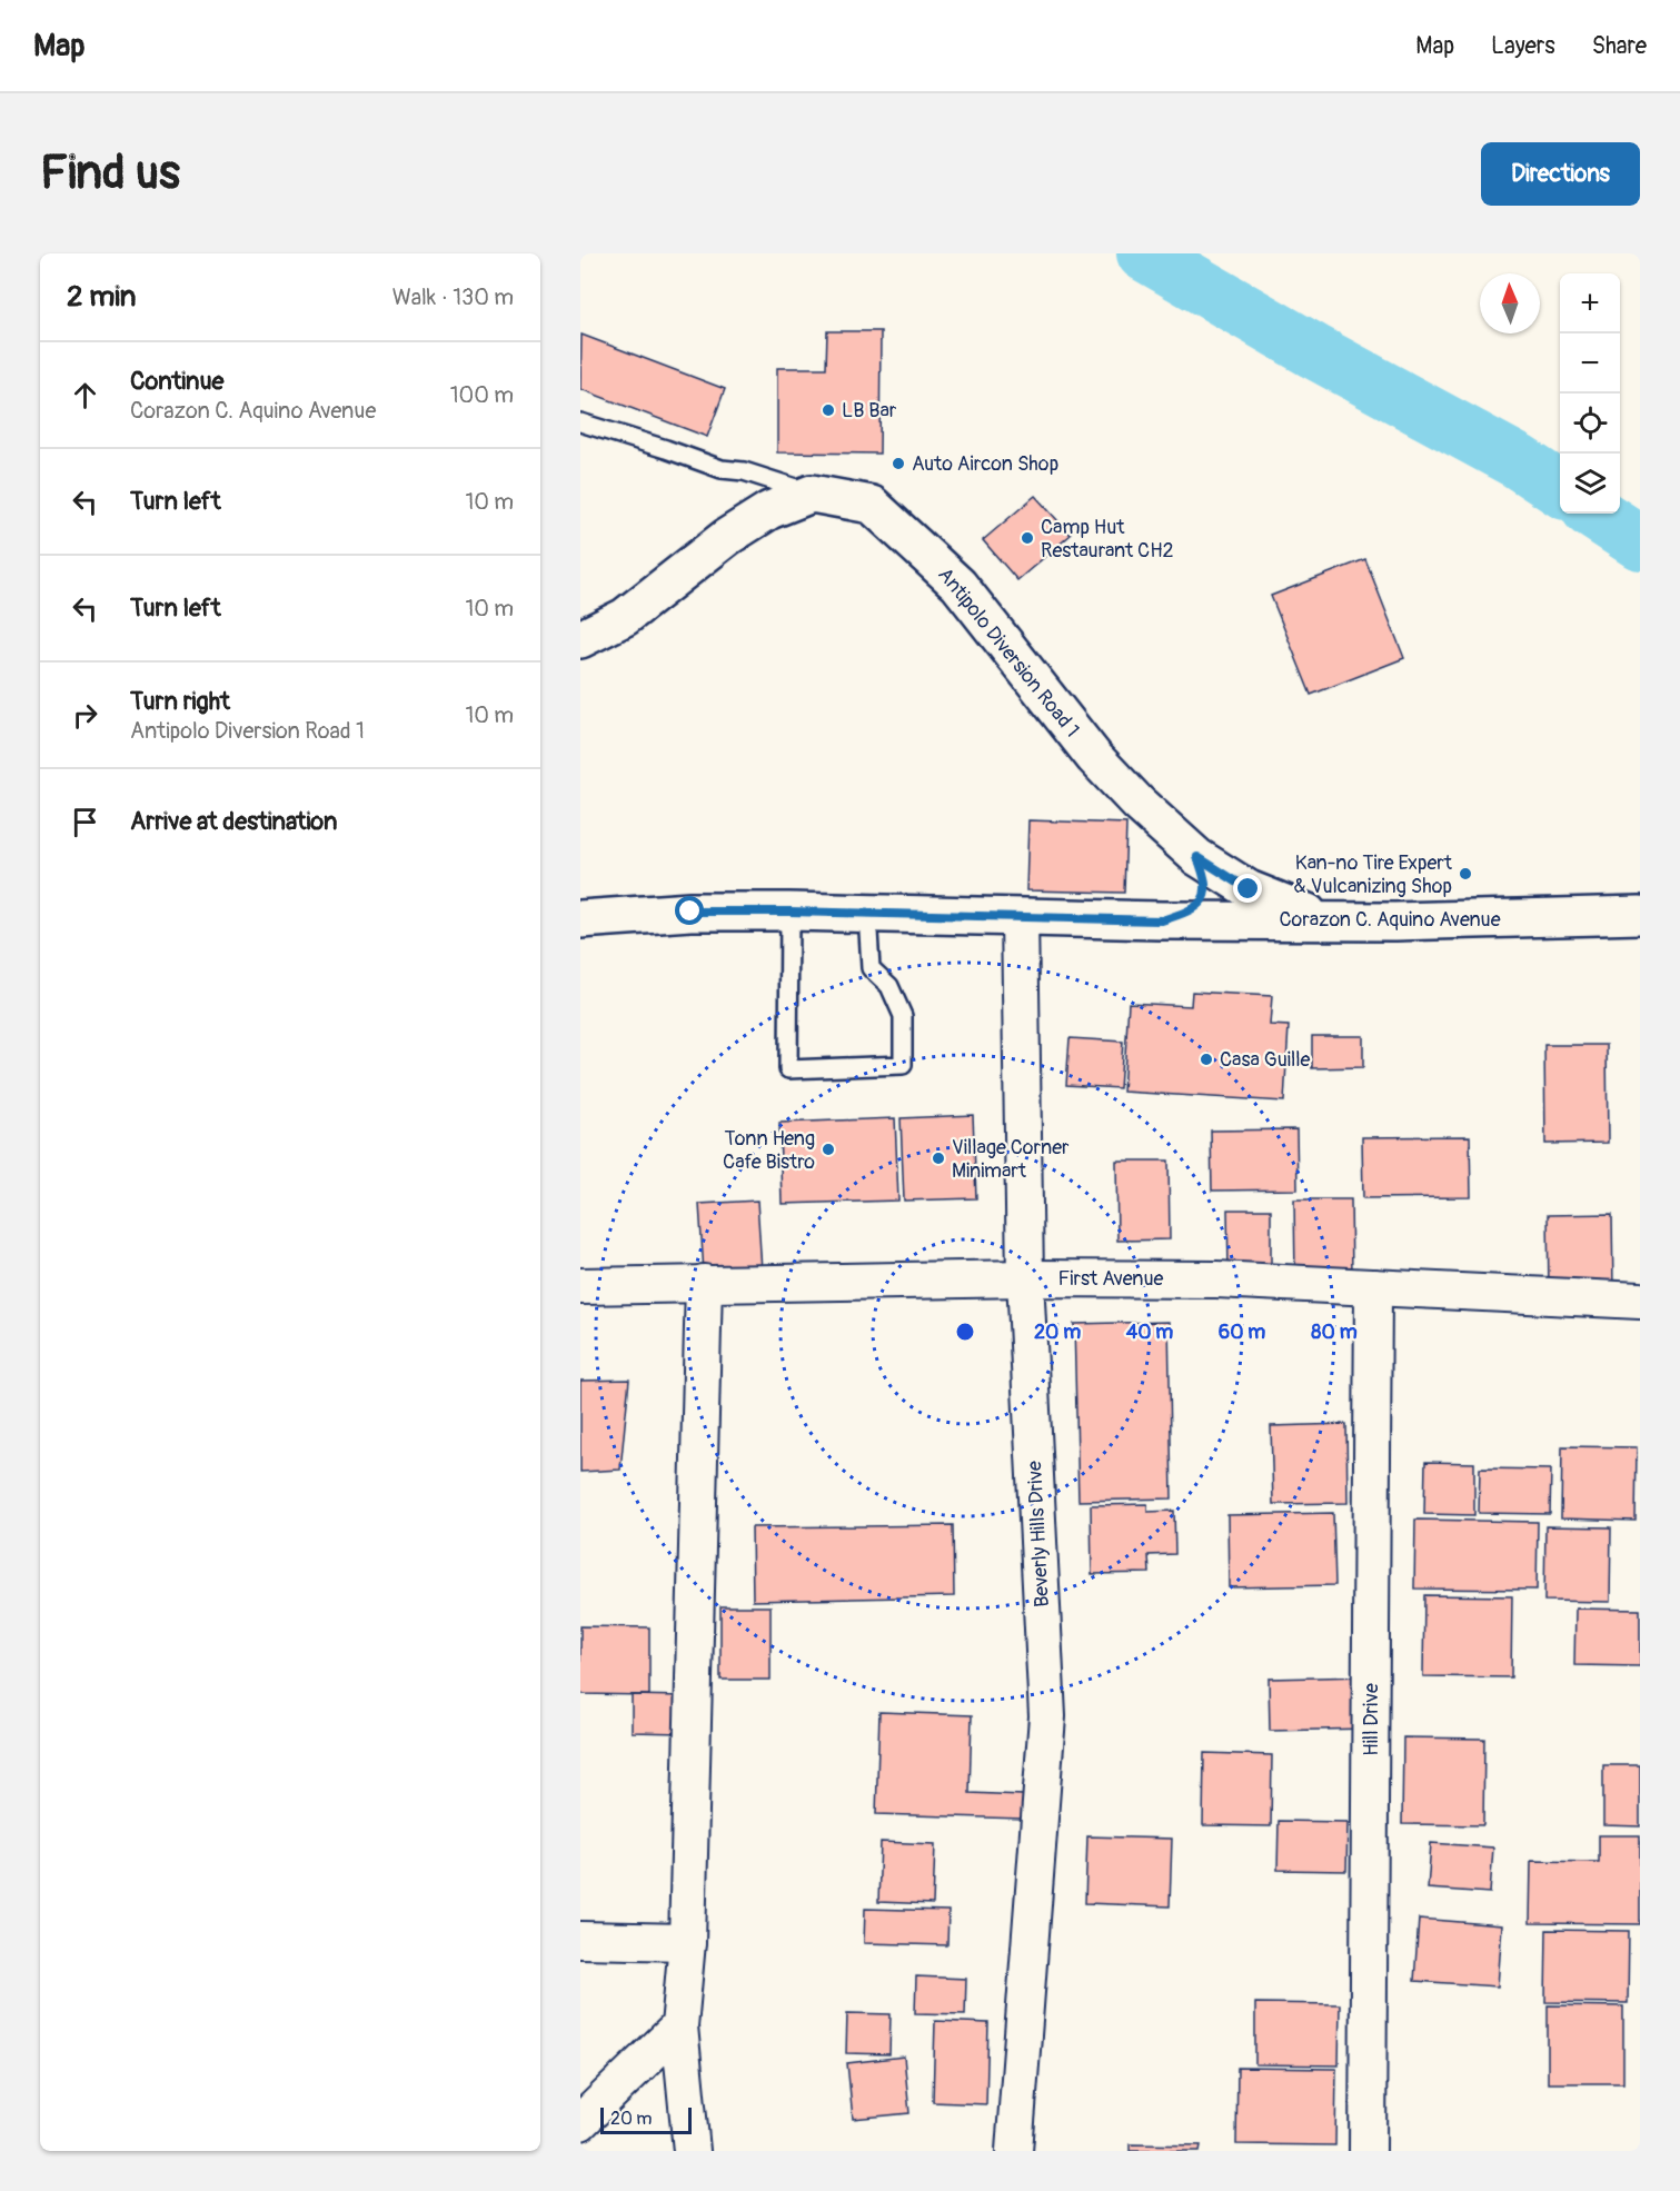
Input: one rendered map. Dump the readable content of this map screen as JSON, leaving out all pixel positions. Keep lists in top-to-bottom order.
{
  "streets": {
    "main road": ["Antipolo Diversion Road 1", "Corazon C. Aquino Avenue"],
    "street": ["First Avenue", "Beverly Hills Drive", "Hill Drive"]
  },
  "crossings": [
    ["Antipolo Diversion Road 1", "Corazon C. Aquino Avenue"],
    ["Corazon C. Aquino Avenue", "Beverly Hills Drive"],
    ["First Avenue", "Beverly Hills Drive"],
    ["First Avenue", "Hill Drive"]
  ],
  "places": [
    "LB Bar",
    "Auto Aircon Shop",
    "Camp Hut Restaurant CH2",
    "Kan-no Tire Expert & Vulcanizing Shop",
    "Casa Guille",
    "Tonn Heng Cafe Bistro",
    "Village Corner Minimart"
  ],
  "scale_bar": "20 m",
  "north": "top",
  "page": {
    "header": "Map",
    "nav": ["Map", "Layers", "Share"],
    "buttons": "Directions",
    "title": "Find us",
    "heading": ["2 min", "Walk · 130 m"],
    "map_buttons": ["+", "−"],
    "list": [
      ["Continue", "Corazon C. Aquino Avenue", "100 m"],
      ["Turn left", "10 m"],
      ["Turn left", "10 m"],
      ["Turn right", "Antipolo Diversion Road 1", "10 m"],
      "Arrive at destination"
    ],
    "scale": "20 m"
  },
  "rings": [
    "20 m",
    "40 m",
    "60 m",
    "80 m"
  ]
}
